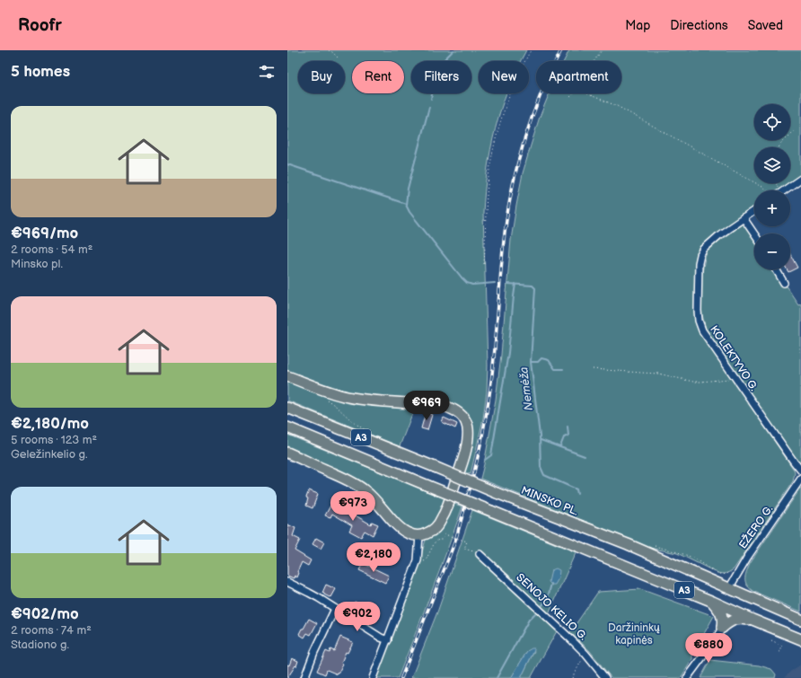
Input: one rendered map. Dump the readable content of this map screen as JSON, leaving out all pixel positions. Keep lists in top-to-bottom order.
{
  "streets": {
    "highway": ["A3", "MINSKO PL."],
    "street": ["KOLEKTYVO G.", "EŽERO G.", "SENOJO KELIO G."]
  },
  "crossings": [
    ["MINSKO PL.", "EŽERO G."]
  ],
  "water": ["Nemėža"],
  "parks": ["Daržininkų kapinės"],
  "page": {
    "header": "Roofr",
    "nav": ["Map", "Directions", "Saved"],
    "heading": "5 homes",
    "chip": [
      "Buy",
      "Rent",
      "Filters",
      "New",
      "Apartment"
    ],
    "list": [
      {
        "name": "€969/mo",
        "note": "2 rooms · 54 m² · Minsko pl."
      },
      {
        "name": "€2,180/mo",
        "note": "5 rooms · 123 m² · Geležinkelio g."
      },
      {
        "name": "€902/mo",
        "note": "2 rooms · 74 m² · Stadiono g."
      }
    ],
    "map_buttons": ["+", "−"],
    "price": [
      "€969",
      "€973",
      "€2,180",
      "€902",
      "€880"
    ]
  }
}
